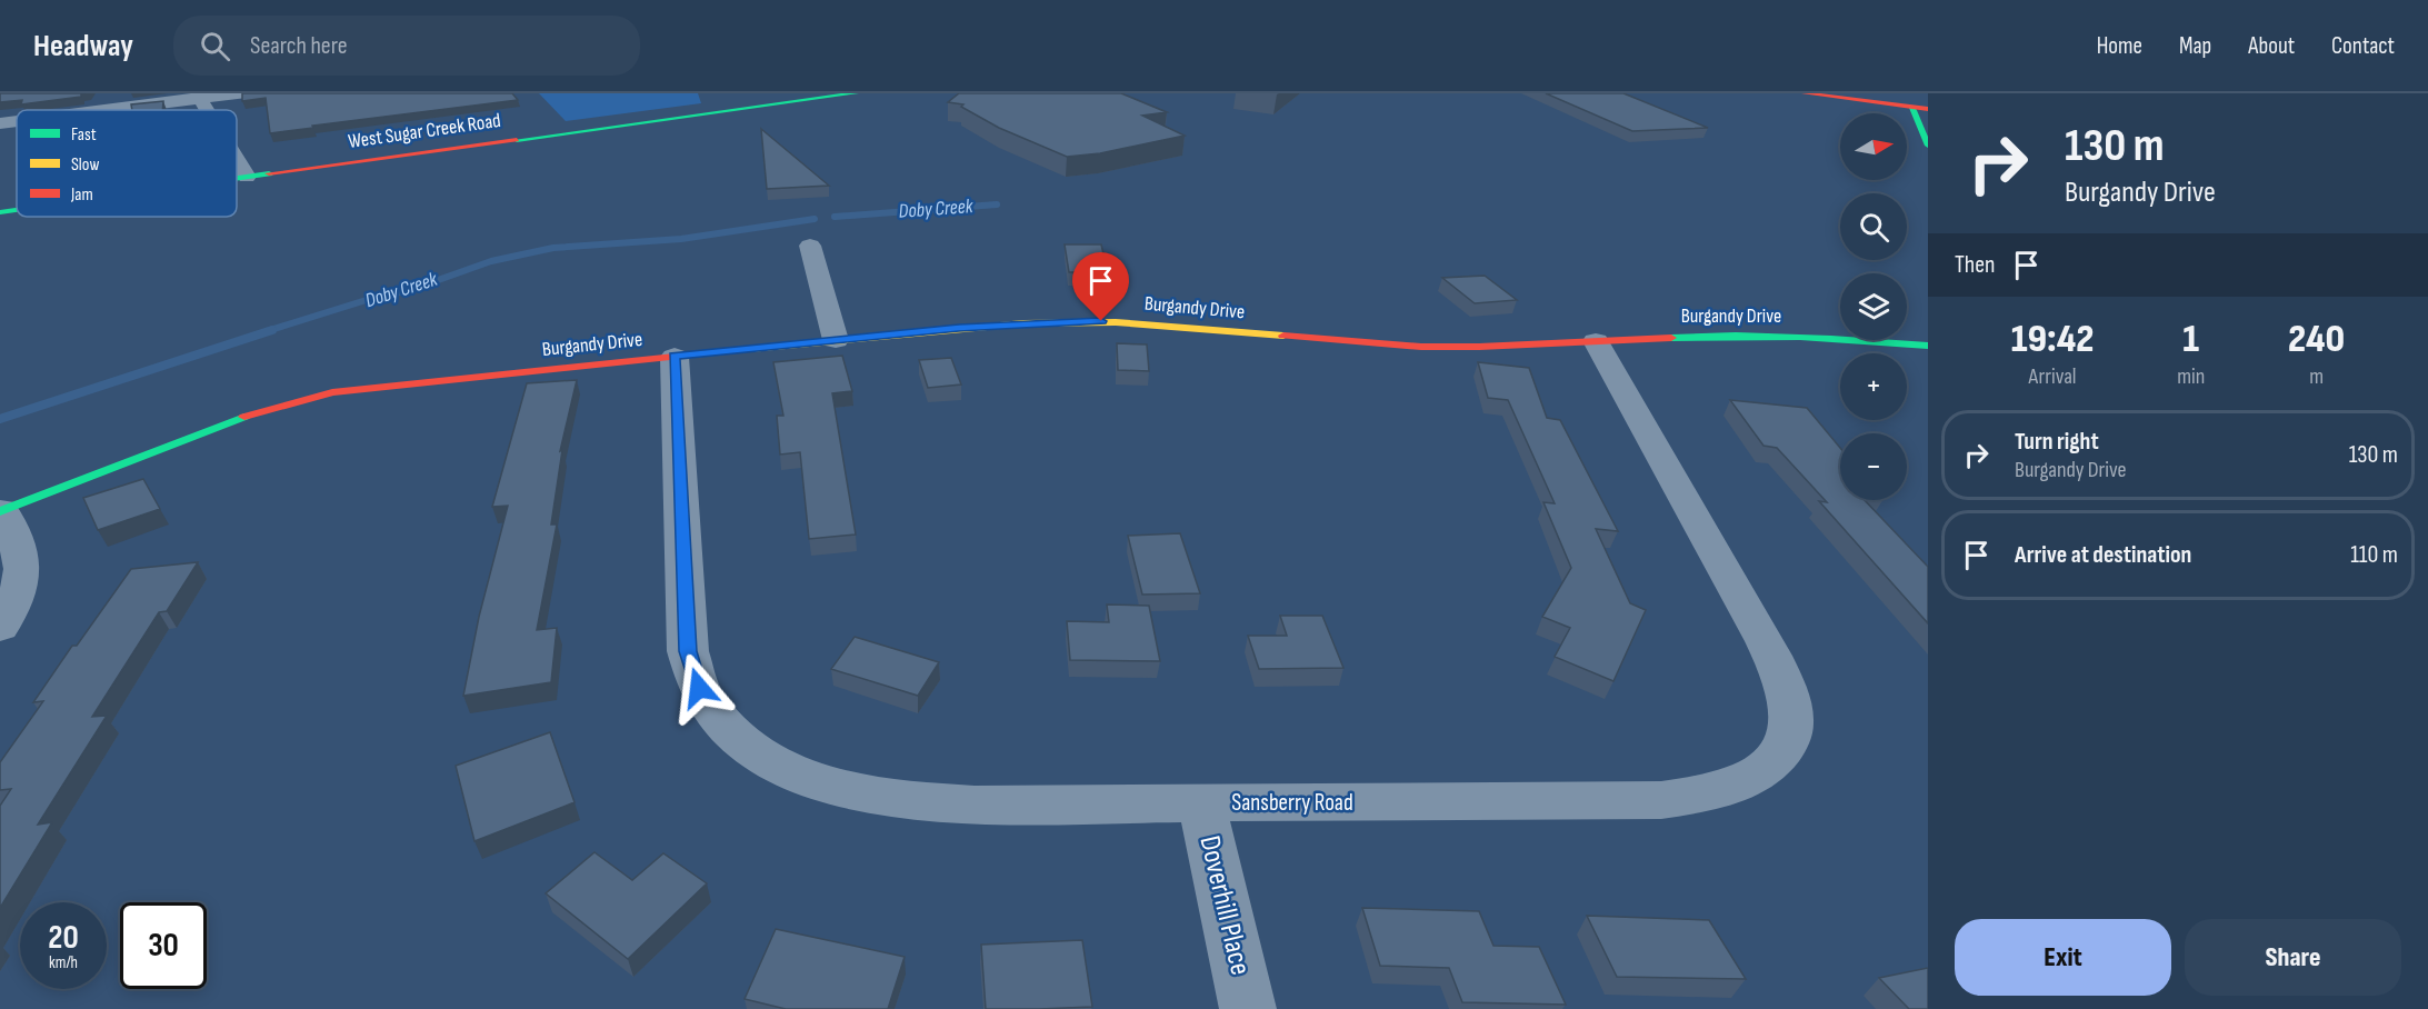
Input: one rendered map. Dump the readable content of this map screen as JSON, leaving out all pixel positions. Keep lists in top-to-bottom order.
{
  "streets": {
    "street": [
      "West Sugar Creek Road",
      "Burgandy Drive",
      "Sansberry Road",
      "Doverhill Place"
    ]
  },
  "crossings": [
    ["Burgandy Drive", "Sansberry Road"],
    ["Sansberry Road", "Doverhill Place"]
  ],
  "water": ["Doby Creek"],
  "legend": ["Fast", "Slow", "Jam"],
  "north": "right",
  "page": {
    "header": "Headway",
    "search": "Search here",
    "nav": [
      "Home",
      "Map",
      "About",
      "Contact"
    ],
    "turn": ["130 m", "Burgandy Drive"],
    "map_buttons": ["+", "−"],
    "then": "Then",
    "eta": [
      "19:42",
      "Arrival",
      "1",
      "min",
      "240",
      "m"
    ],
    "list": [
      {
        "name": "Turn right",
        "note": "Burgandy Drive",
        "value": "130 m"
      },
      {
        "name": "Arrive at destination",
        "value": "110 m"
      }
    ],
    "speed": "20 km/h",
    "limit": "30",
    "buttons": ["Exit", "Share"]
  }
}
